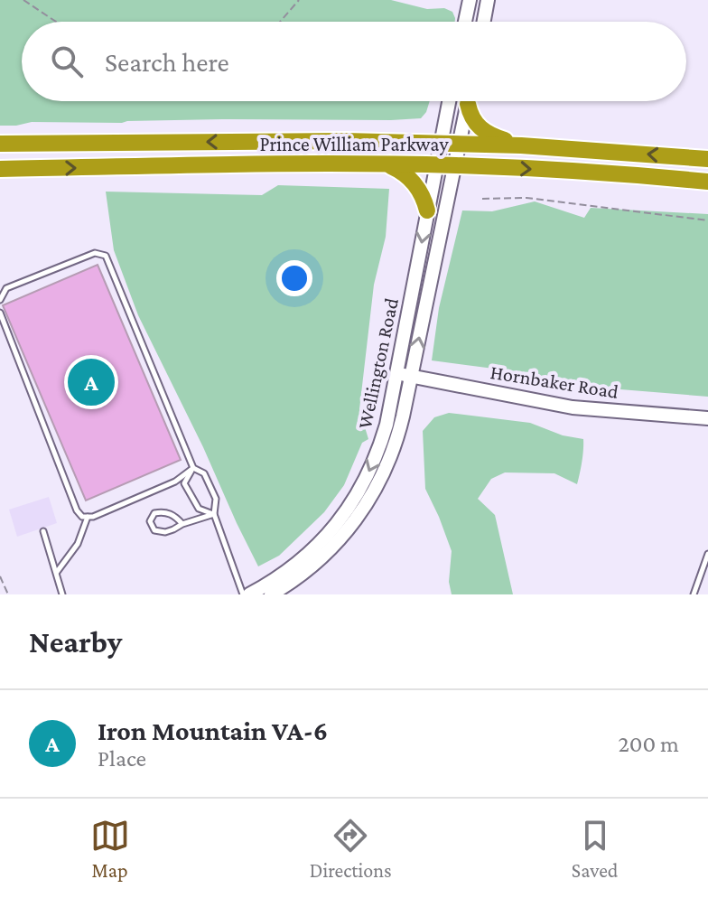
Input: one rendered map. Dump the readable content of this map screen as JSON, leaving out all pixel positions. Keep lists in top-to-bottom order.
{
  "streets": {
    "highway": ["Prince William Parkway"],
    "main road": ["Wellington Road", "Hornbaker Road"]
  },
  "crossings": [
    ["Prince William Parkway", "Wellington Road"],
    ["Wellington Road", "Hornbaker Road"]
  ],
  "page": {
    "search": "Search here",
    "pins": "A",
    "heading": "Nearby",
    "list": [
      {
        "mark": "A",
        "name": "Iron Mountain VA-6",
        "note": "Place",
        "value": "200 m"
      }
    ],
    "nav": ["Map", "Directions", "Saved"]
  }
}
